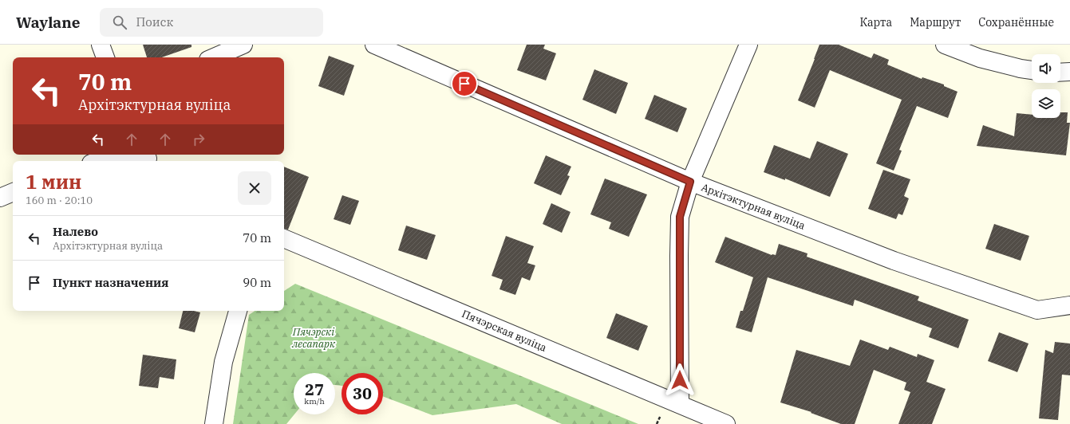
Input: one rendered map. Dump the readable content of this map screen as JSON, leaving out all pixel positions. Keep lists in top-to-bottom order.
{
  "streets": {
    "street": ["Архітэктурная вуліца", "Пячэрская вуліца"]
  },
  "parks": ["Пячэрскі лесапарк"],
  "page": {
    "header": "Waylane",
    "search": "Поиск",
    "nav": ["Карта", "Маршрут", "Сохранённые"],
    "turn": ["70 m", "Архітэктурная вуліца"],
    "heading": ["1 мин", "160 m · 20:10"],
    "list": [
      {
        "name": "Налево",
        "note": "Архітэктурная вуліца",
        "value": "70 m"
      },
      {
        "name": "Пункт назначения",
        "value": "90 m"
      }
    ],
    "speed": "27 km/h",
    "limit": "30"
  }
}
